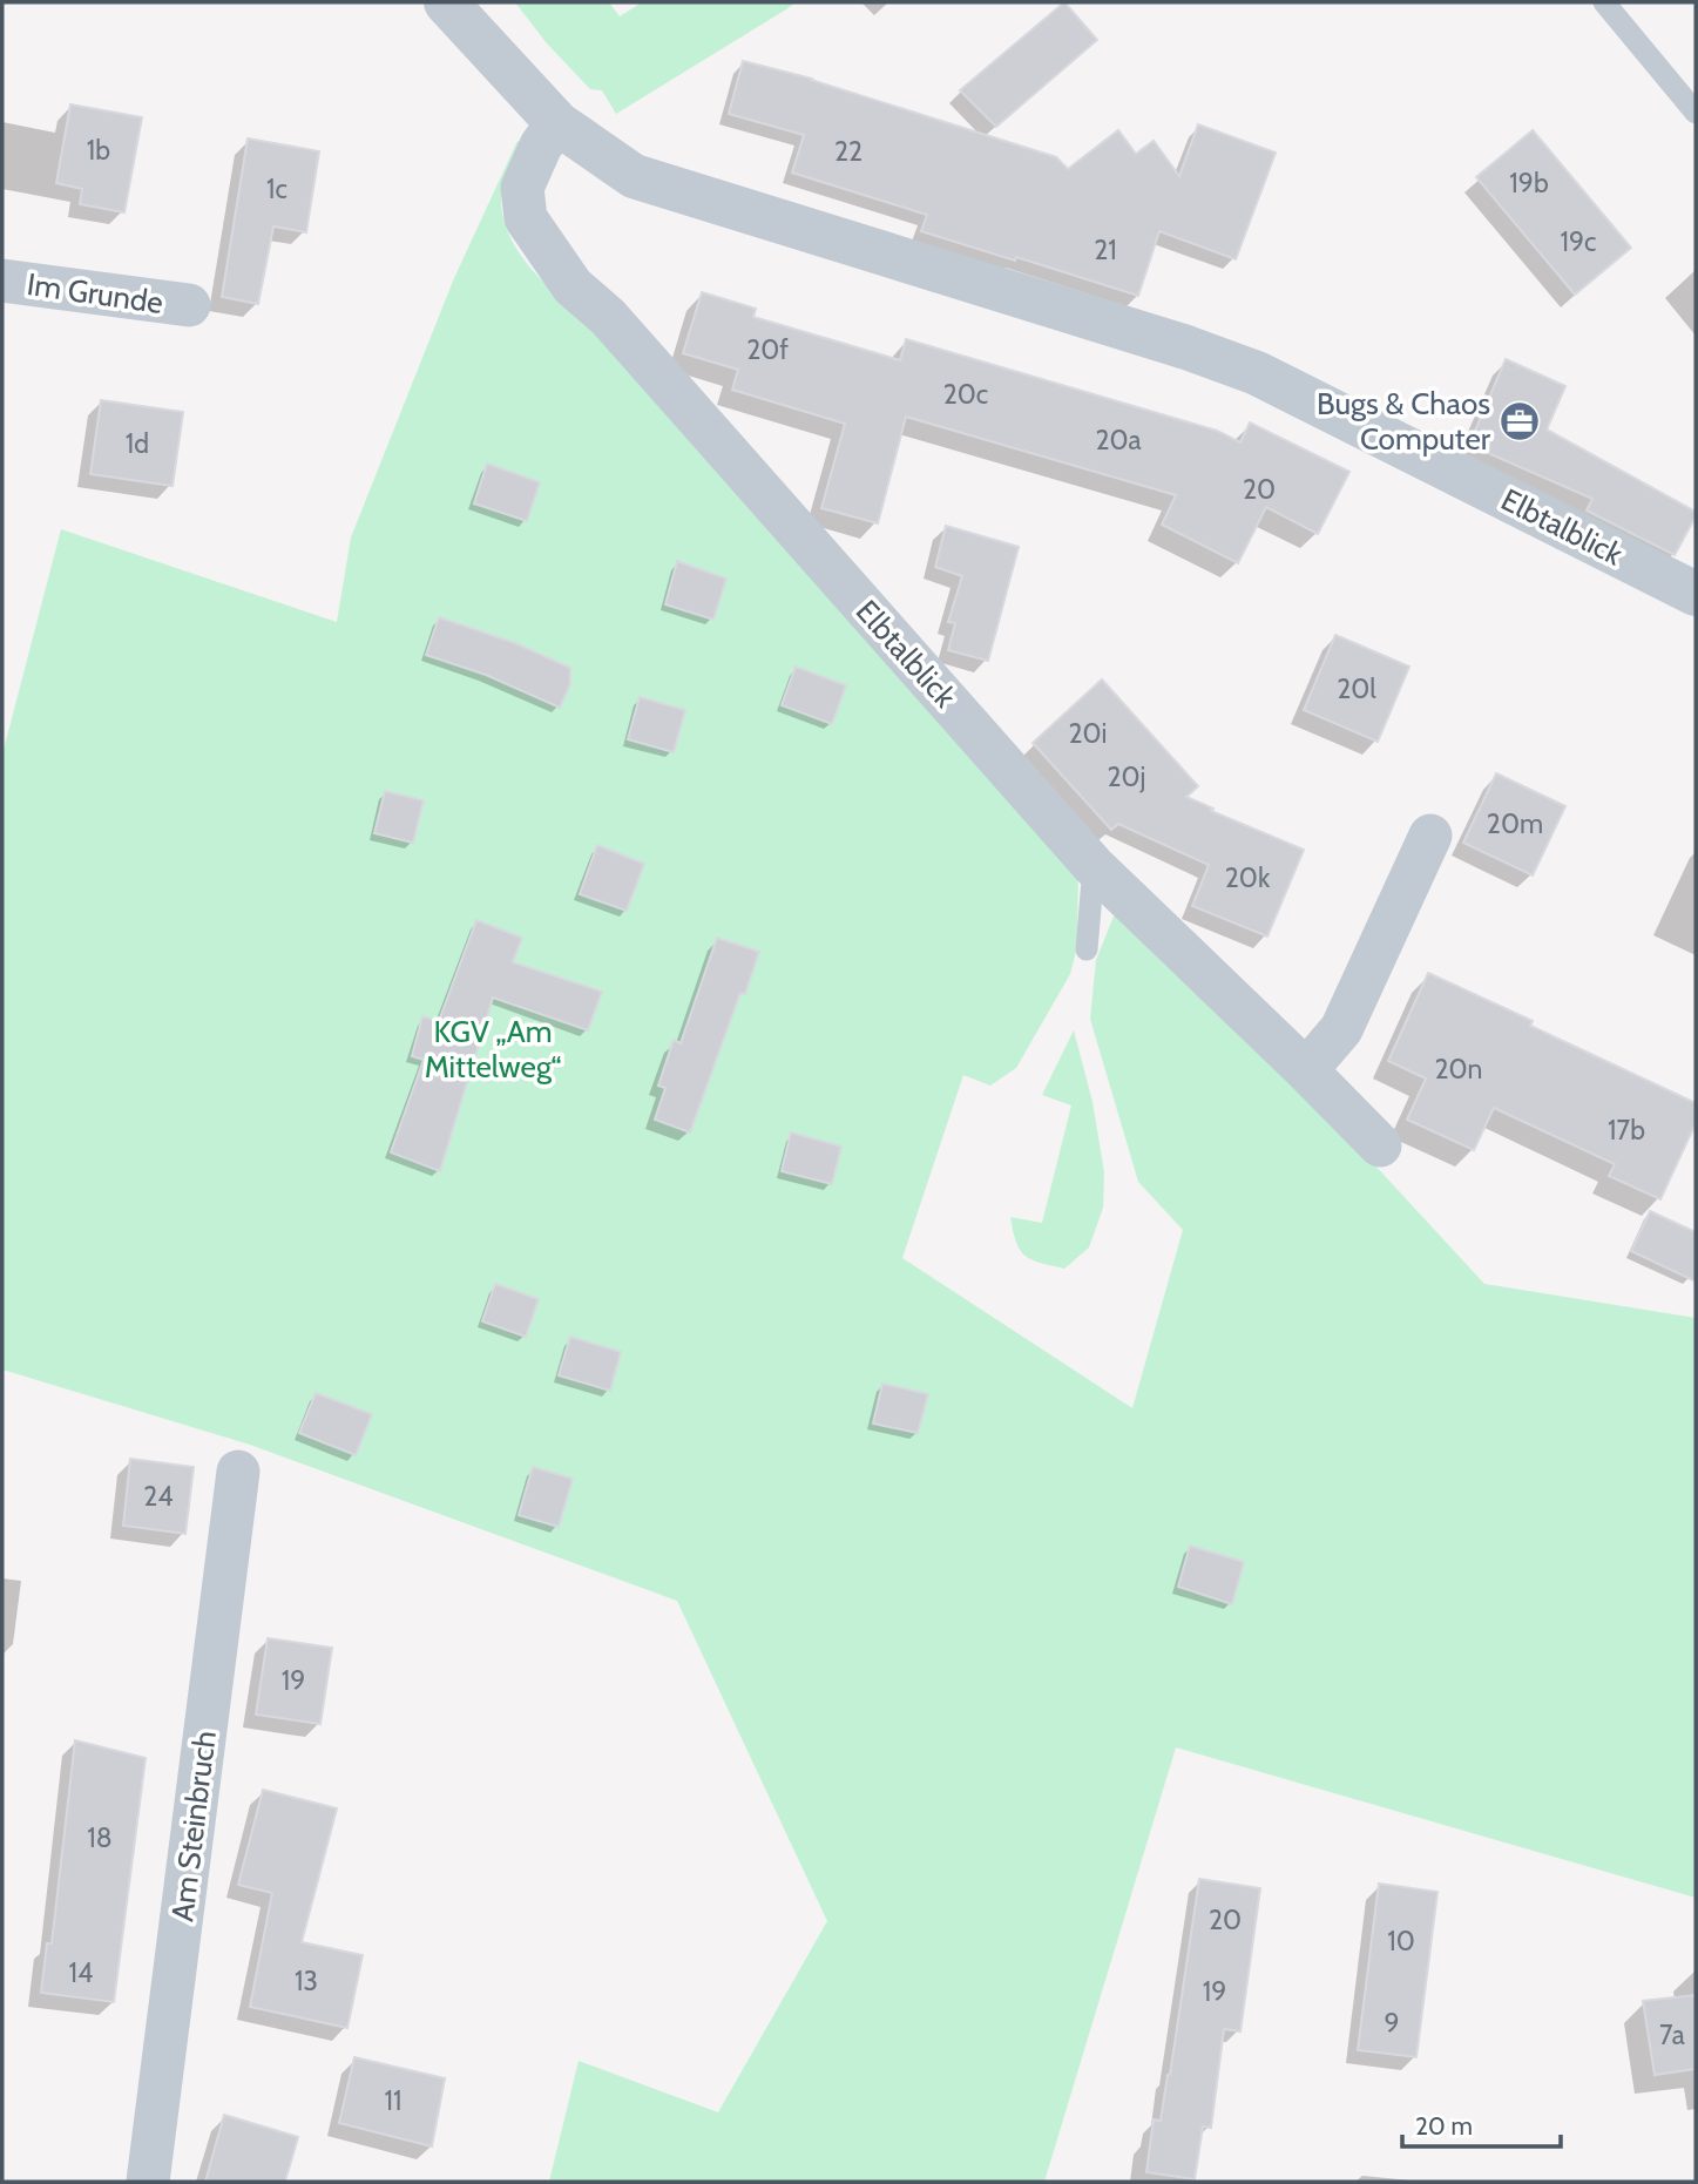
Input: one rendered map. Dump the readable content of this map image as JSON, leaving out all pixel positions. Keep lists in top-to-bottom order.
{
  "streets": {
    "street": ["Im Grunde", "Elbtalblick", "Am Steinbruch"]
  },
  "parks": ["KGV „Am Mittelweg“"],
  "places": {
    "office": ["Bugs & Chaos Computer"]
  },
  "house_numbers": [
    "1b",
    "22",
    "19b",
    "1c",
    "19c",
    "21",
    "20f",
    "20c",
    "20a",
    "1d",
    "20",
    "20l",
    "20i",
    "20j",
    "20m",
    "20k",
    "20n",
    "17b",
    "24",
    "19",
    "18",
    "20",
    "10",
    "14",
    "13",
    "19",
    "9",
    "7a",
    "11"
  ],
  "scale_bar": "20 m"
}
